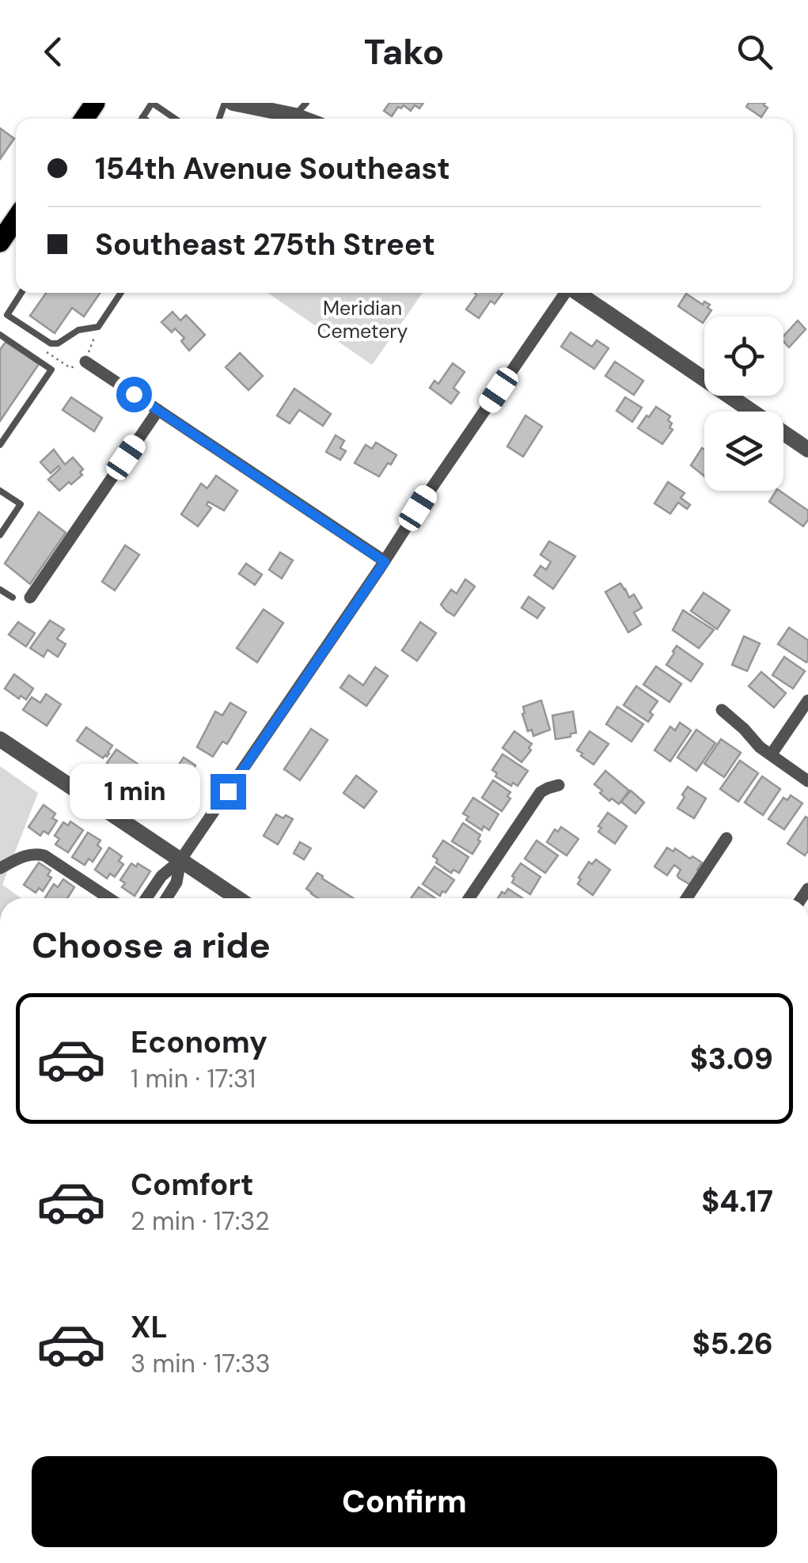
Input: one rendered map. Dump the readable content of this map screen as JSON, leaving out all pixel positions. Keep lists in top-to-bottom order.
{
  "parks": ["Meridian Cemetery"],
  "page": {
    "header": "Tako",
    "banner": ["154th Avenue Southeast", "Southeast 275th Street"],
    "bubble": "1 min",
    "heading": "Choose a ride",
    "list": [
      {
        "name": "Economy",
        "note": "1 min · 17:31",
        "value": "$3.09"
      },
      {
        "name": "Comfort",
        "note": "2 min · 17:32",
        "value": "$4.17"
      },
      {
        "name": "XL",
        "note": "3 min · 17:33",
        "value": "$5.26"
      }
    ],
    "buttons": "Confirm"
  }
}
